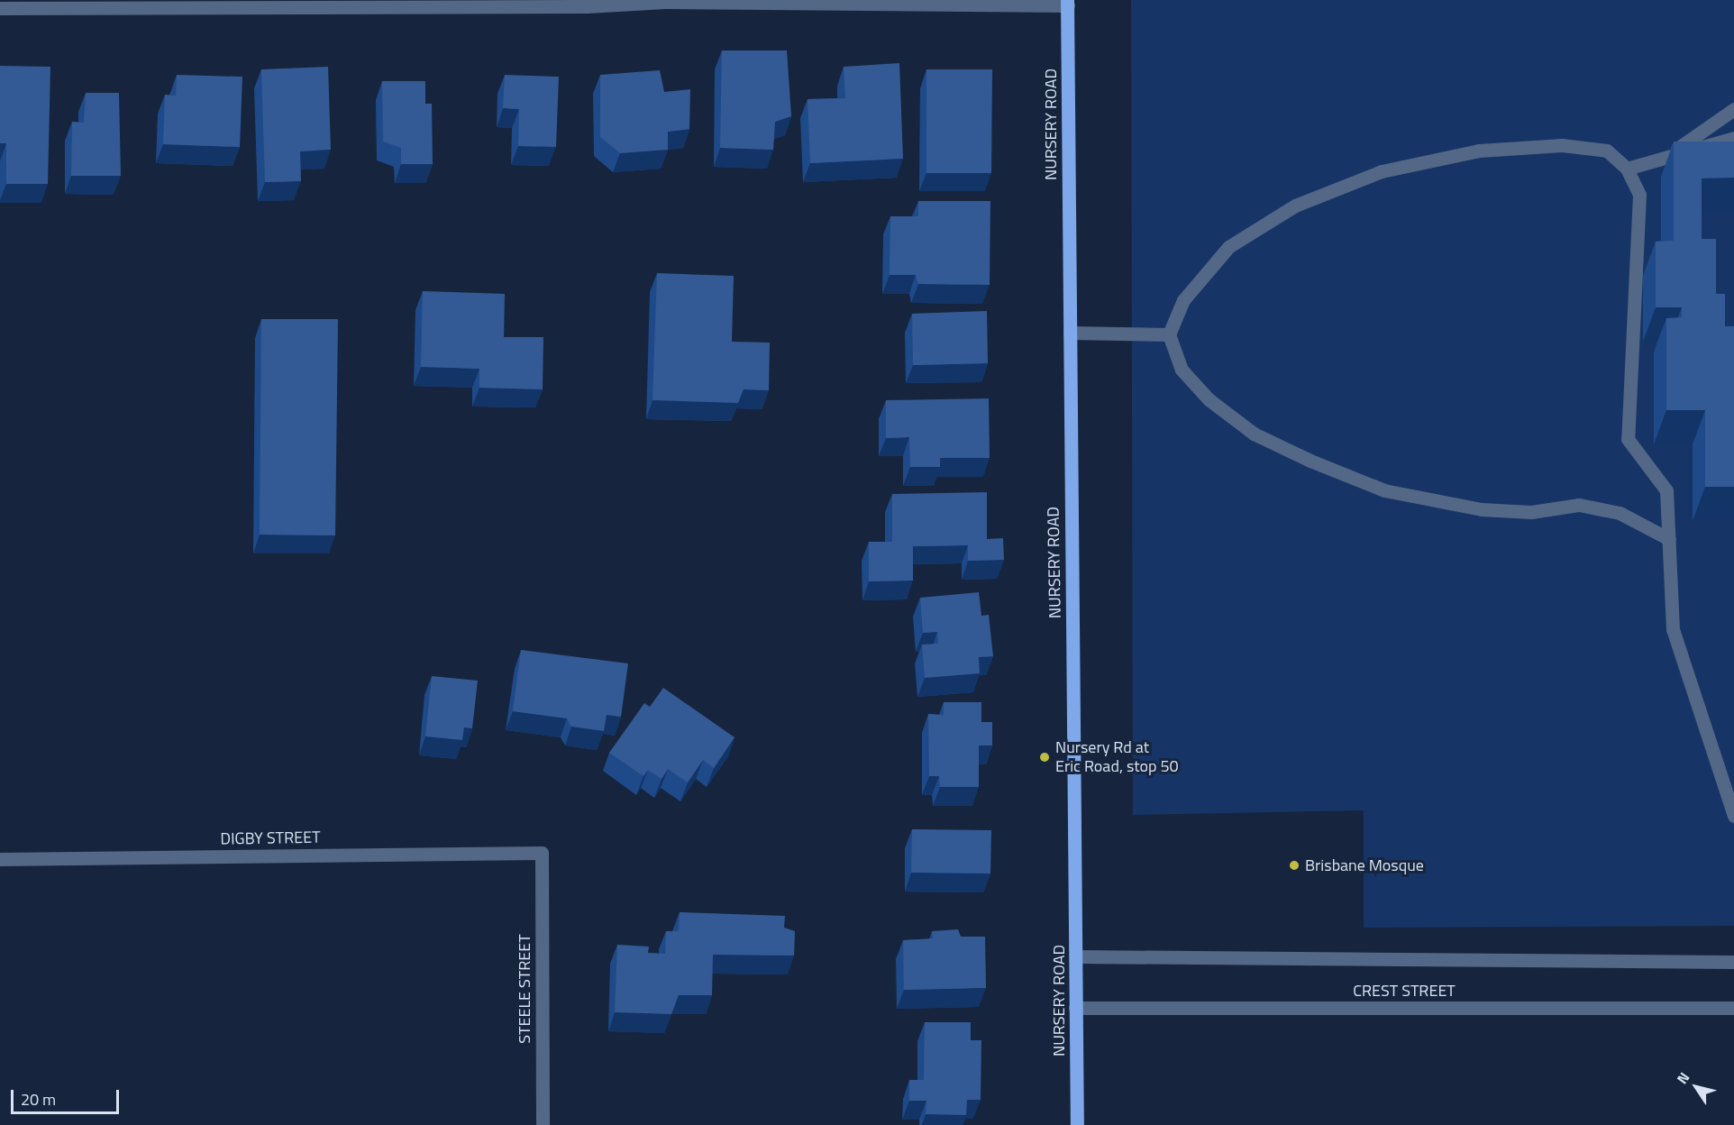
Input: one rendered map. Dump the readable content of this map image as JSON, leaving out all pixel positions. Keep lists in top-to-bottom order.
{
  "streets": {
    "main road": ["NURSERY ROAD"],
    "street": ["DIGBY STREET", "STEELE STREET", "CREST STREET"]
  },
  "crossings": [
    ["NURSERY ROAD", "CREST STREET"],
    ["DIGBY STREET", "STEELE STREET"]
  ],
  "places": ["Nursery Rd at Eric Road, stop 50", "Brisbane Mosque"],
  "scale_bar": "20 m",
  "north": "top left"
}
